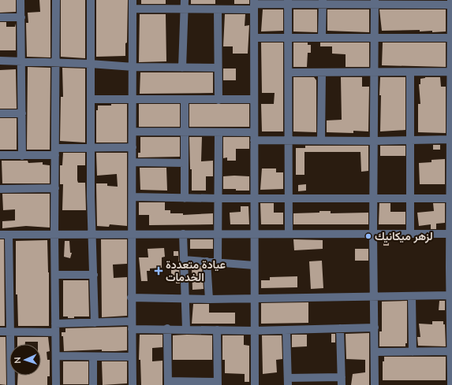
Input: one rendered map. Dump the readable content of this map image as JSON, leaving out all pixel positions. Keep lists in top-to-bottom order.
{
  "places": {
    "other": ["لزهر ميكانيك"],
    "health": ["عيادة متعددة الخدمات"]
  },
  "north": "left"
}
